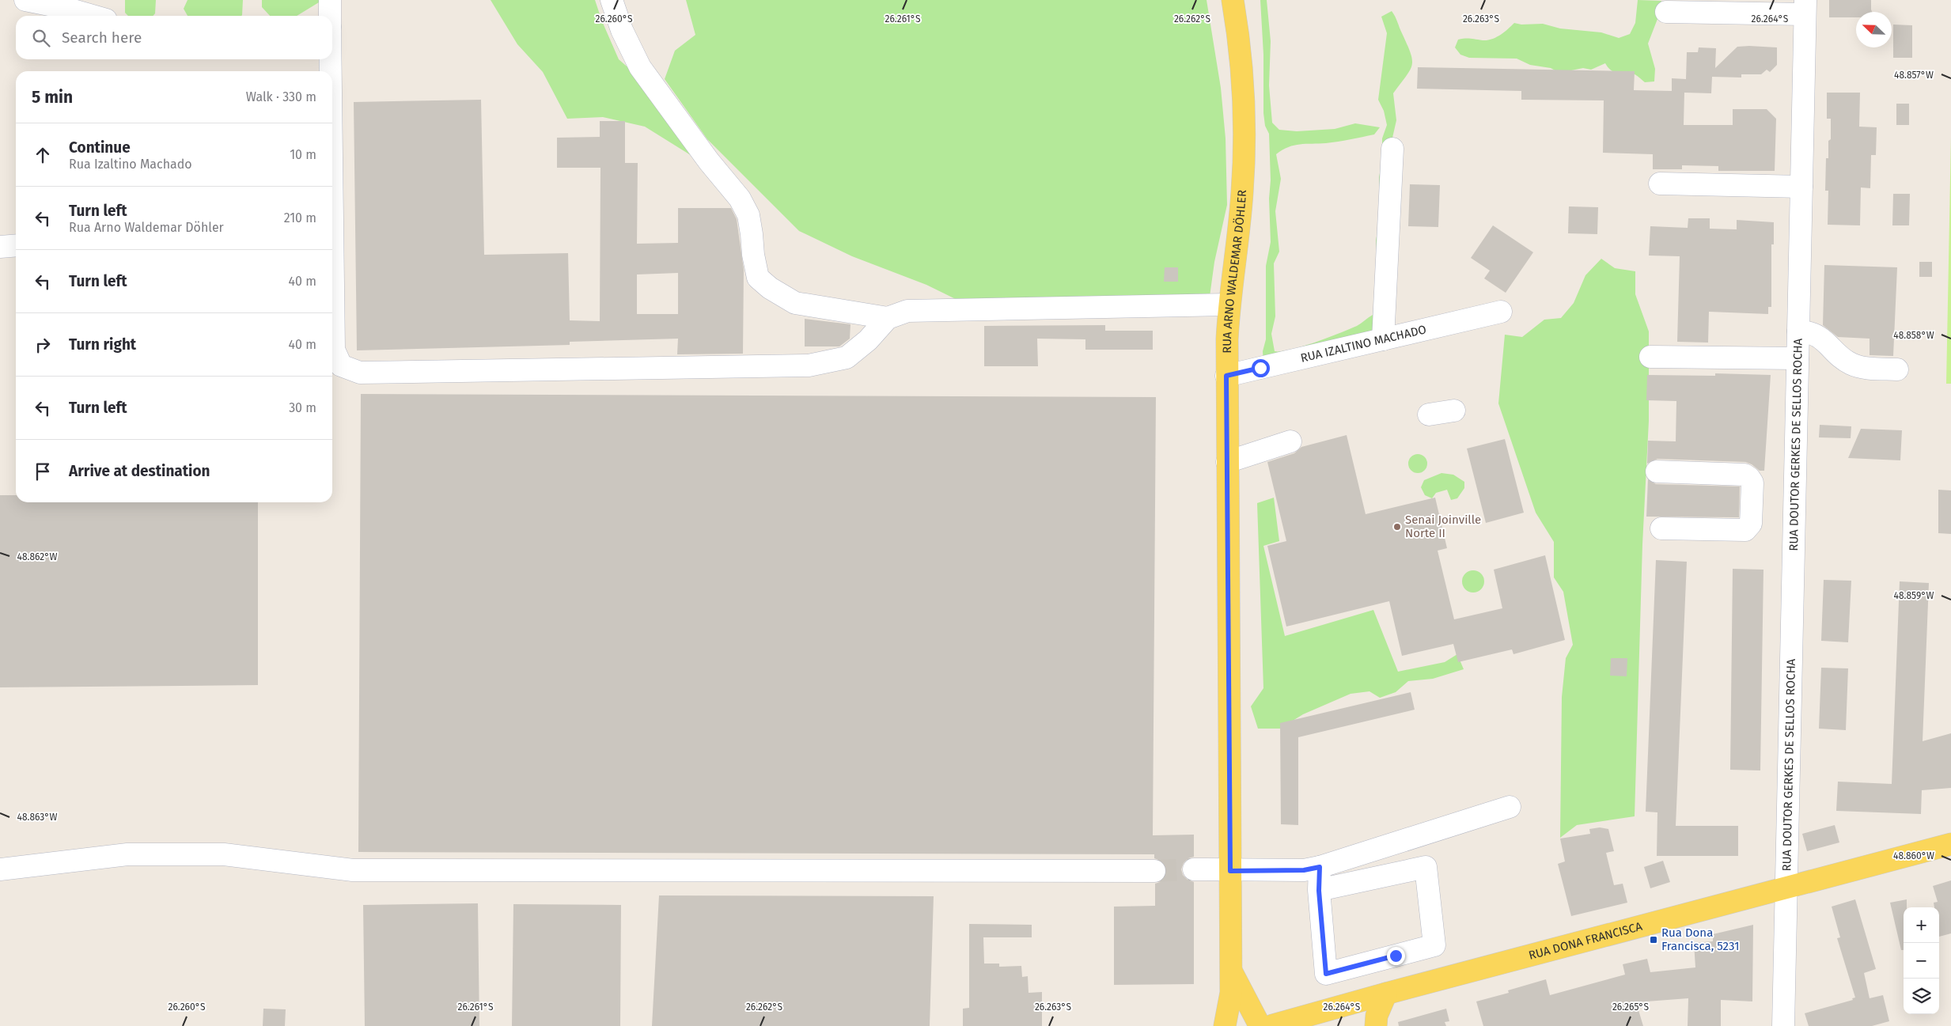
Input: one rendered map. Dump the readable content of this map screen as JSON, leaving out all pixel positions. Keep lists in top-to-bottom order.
{
  "streets": {
    "main road": ["RUA ARNO WALDEMAR DÖHLER", "RUA DONA FRANCISCA"],
    "street": ["RUA IZALTINO MACHADO", "RUA DOUTOR GERKES DE SELLOS ROCHA"]
  },
  "crossings": [
    ["RUA ARNO WALDEMAR DÖHLER", "RUA IZALTINO MACHADO"],
    ["RUA ARNO WALDEMAR DÖHLER", "RUA DONA FRANCISCA"],
    ["RUA DOUTOR GERKES DE SELLOS ROCHA", "RUA DONA FRANCISCA"]
  ],
  "places": {
    "other": ["Senai Joinville Norte II"],
    "transit": ["Rua Dona Francisca, 5231"]
  },
  "north": "top left",
  "page": {
    "search": "Search here",
    "heading": ["5 min", "Walk · 330 m"],
    "list": [
      ["Continue", "Rua Izaltino Machado", "10 m"],
      ["Turn left", "Rua Arno Waldemar Döhler", "210 m"],
      ["Turn left", "40 m"],
      ["Turn right", "40 m"],
      ["Turn left", "30 m"],
      "Arrive at destination"
    ],
    "map_buttons": ["+", "−"]
  },
  "coordinates": [
    "26.260°S",
    "26.261°S",
    "26.262°S",
    "26.263°S",
    "26.264°S",
    "48.857°W",
    "48.858°W",
    "48.862°W",
    "48.859°W",
    "48.863°W",
    "48.860°W",
    "26.265°S"
  ]
}
